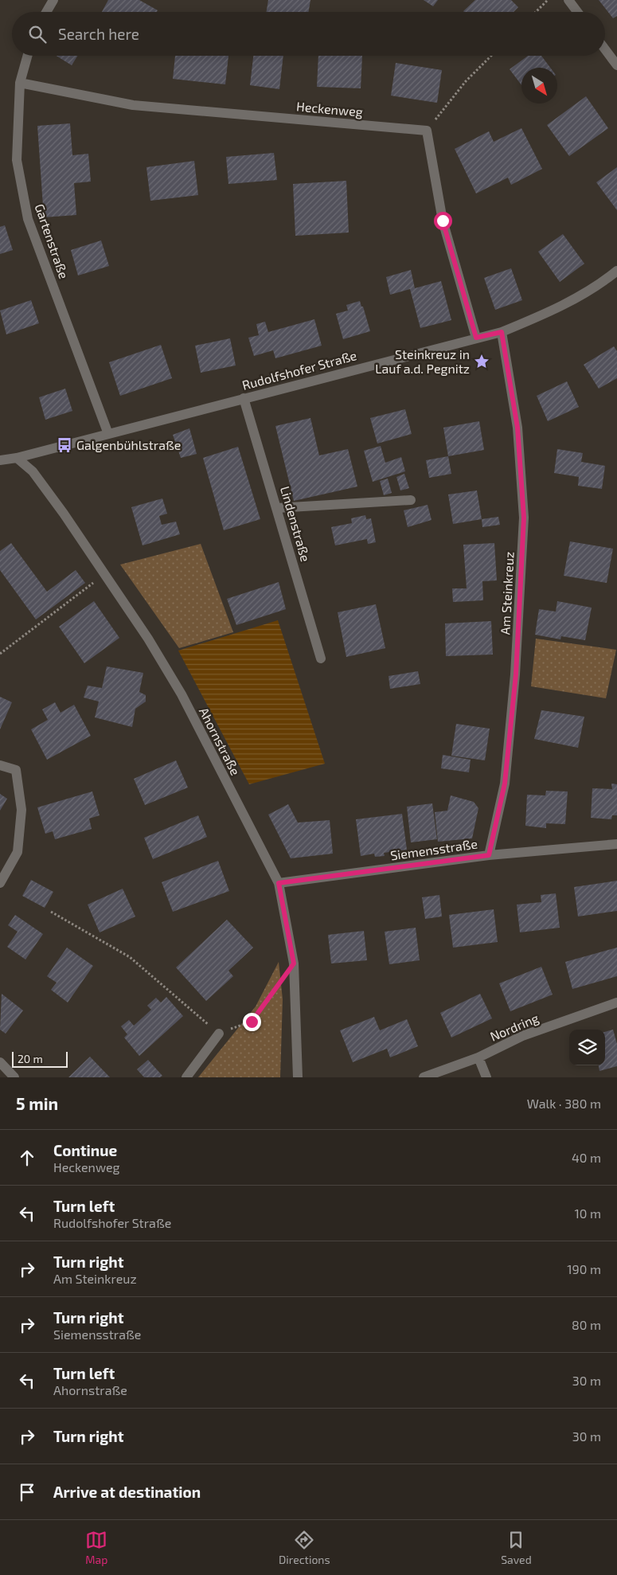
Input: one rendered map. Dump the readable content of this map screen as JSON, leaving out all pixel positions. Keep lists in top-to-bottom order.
{
  "streets": {
    "street": [
      "Heckenweg",
      "Gartenstraße",
      "Rudolfshofer Straße",
      "Lindenstraße",
      "Am Steinkreuz",
      "Ahornstraße",
      "Siemensstraße",
      "Nordring"
    ]
  },
  "crossings": [
    ["Heckenweg", "Gartenstraße"],
    ["Gartenstraße", "Rudolfshofer Straße"],
    ["Rudolfshofer Straße", "Lindenstraße"],
    ["Rudolfshofer Straße", "Am Steinkreuz"],
    ["Rudolfshofer Straße", "Ahornstraße"],
    ["Am Steinkreuz", "Siemensstraße"],
    ["Ahornstraße", "Siemensstraße"]
  ],
  "places": {
    "place": ["Steinkreuz in Lauf a.d. Pegnitz"],
    "bus stop": ["Galgenbühlstraße"]
  },
  "scale_bar": "20 m",
  "north": "bottom right",
  "page": {
    "search": "Search here",
    "scale": "20 m",
    "heading": ["5 min", "Walk · 380 m"],
    "list": [
      ["Continue", "Heckenweg", "40 m"],
      ["Turn left", "Rudolfshofer Straße", "10 m"],
      ["Turn right", "Am Steinkreuz", "190 m"],
      ["Turn right", "Siemensstraße", "80 m"],
      ["Turn left", "Ahornstraße", "30 m"],
      ["Turn right", "30 m"],
      "Arrive at destination"
    ],
    "nav": ["Map", "Directions", "Saved"]
  }
}
